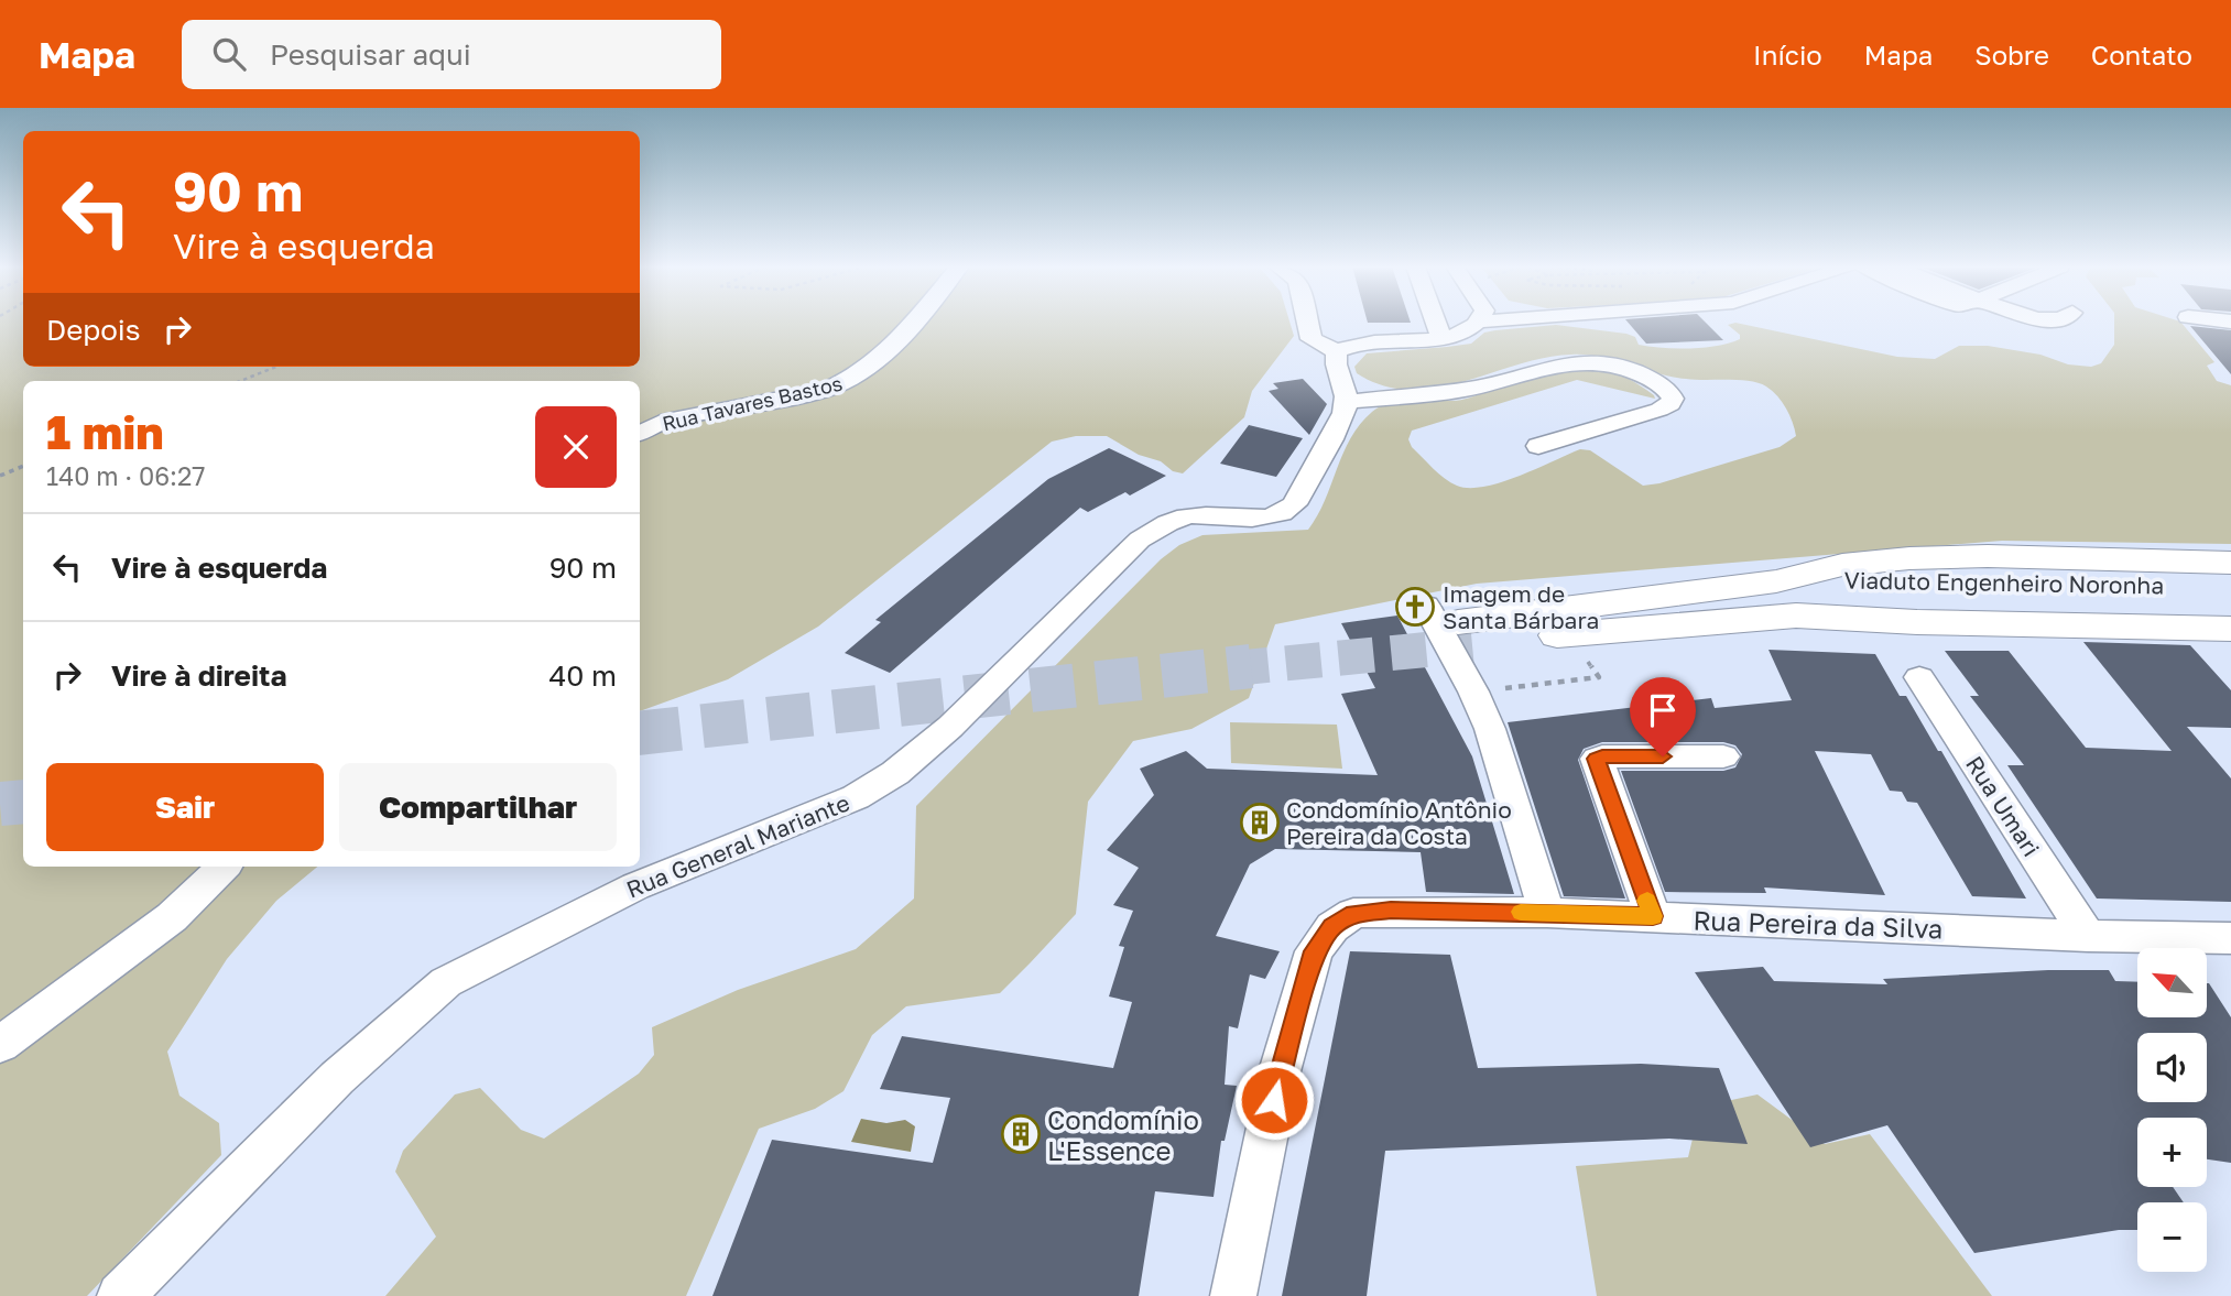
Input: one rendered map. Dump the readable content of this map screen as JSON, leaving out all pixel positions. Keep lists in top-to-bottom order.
{
  "streets": {
    "main road": ["Viaduto Engenheiro Noronha"],
    "street": [
      "Rua Tavares Bastos",
      "Rua Umari",
      "Rua General Mariante",
      "Rua Pereira da Silva"
    ]
  },
  "crossings": [
    ["Rua Umari", "Rua Pereira da Silva"]
  ],
  "places": {
    "church": ["Imagem de Santa Bárbara"],
    "building": ["Condomínio Antônio Pereira da Costa", "Condomínio L'Essence"]
  },
  "north": "top left",
  "page": {
    "header": "Mapa",
    "search": "Pesquisar aqui",
    "nav": [
      "Início",
      "Mapa",
      "Sobre",
      "Contato"
    ],
    "turn": ["90 m", "Vire à esquerda"],
    "then": "Depois",
    "heading": ["1 min", "140 m · 06:27"],
    "list": [
      {
        "name": "Vire à esquerda",
        "value": "90 m"
      },
      {
        "name": "Vire à direita",
        "value": "40 m"
      }
    ],
    "buttons": ["Sair", "Compartilhar"],
    "map_buttons": ["+", "−"]
  }
}
